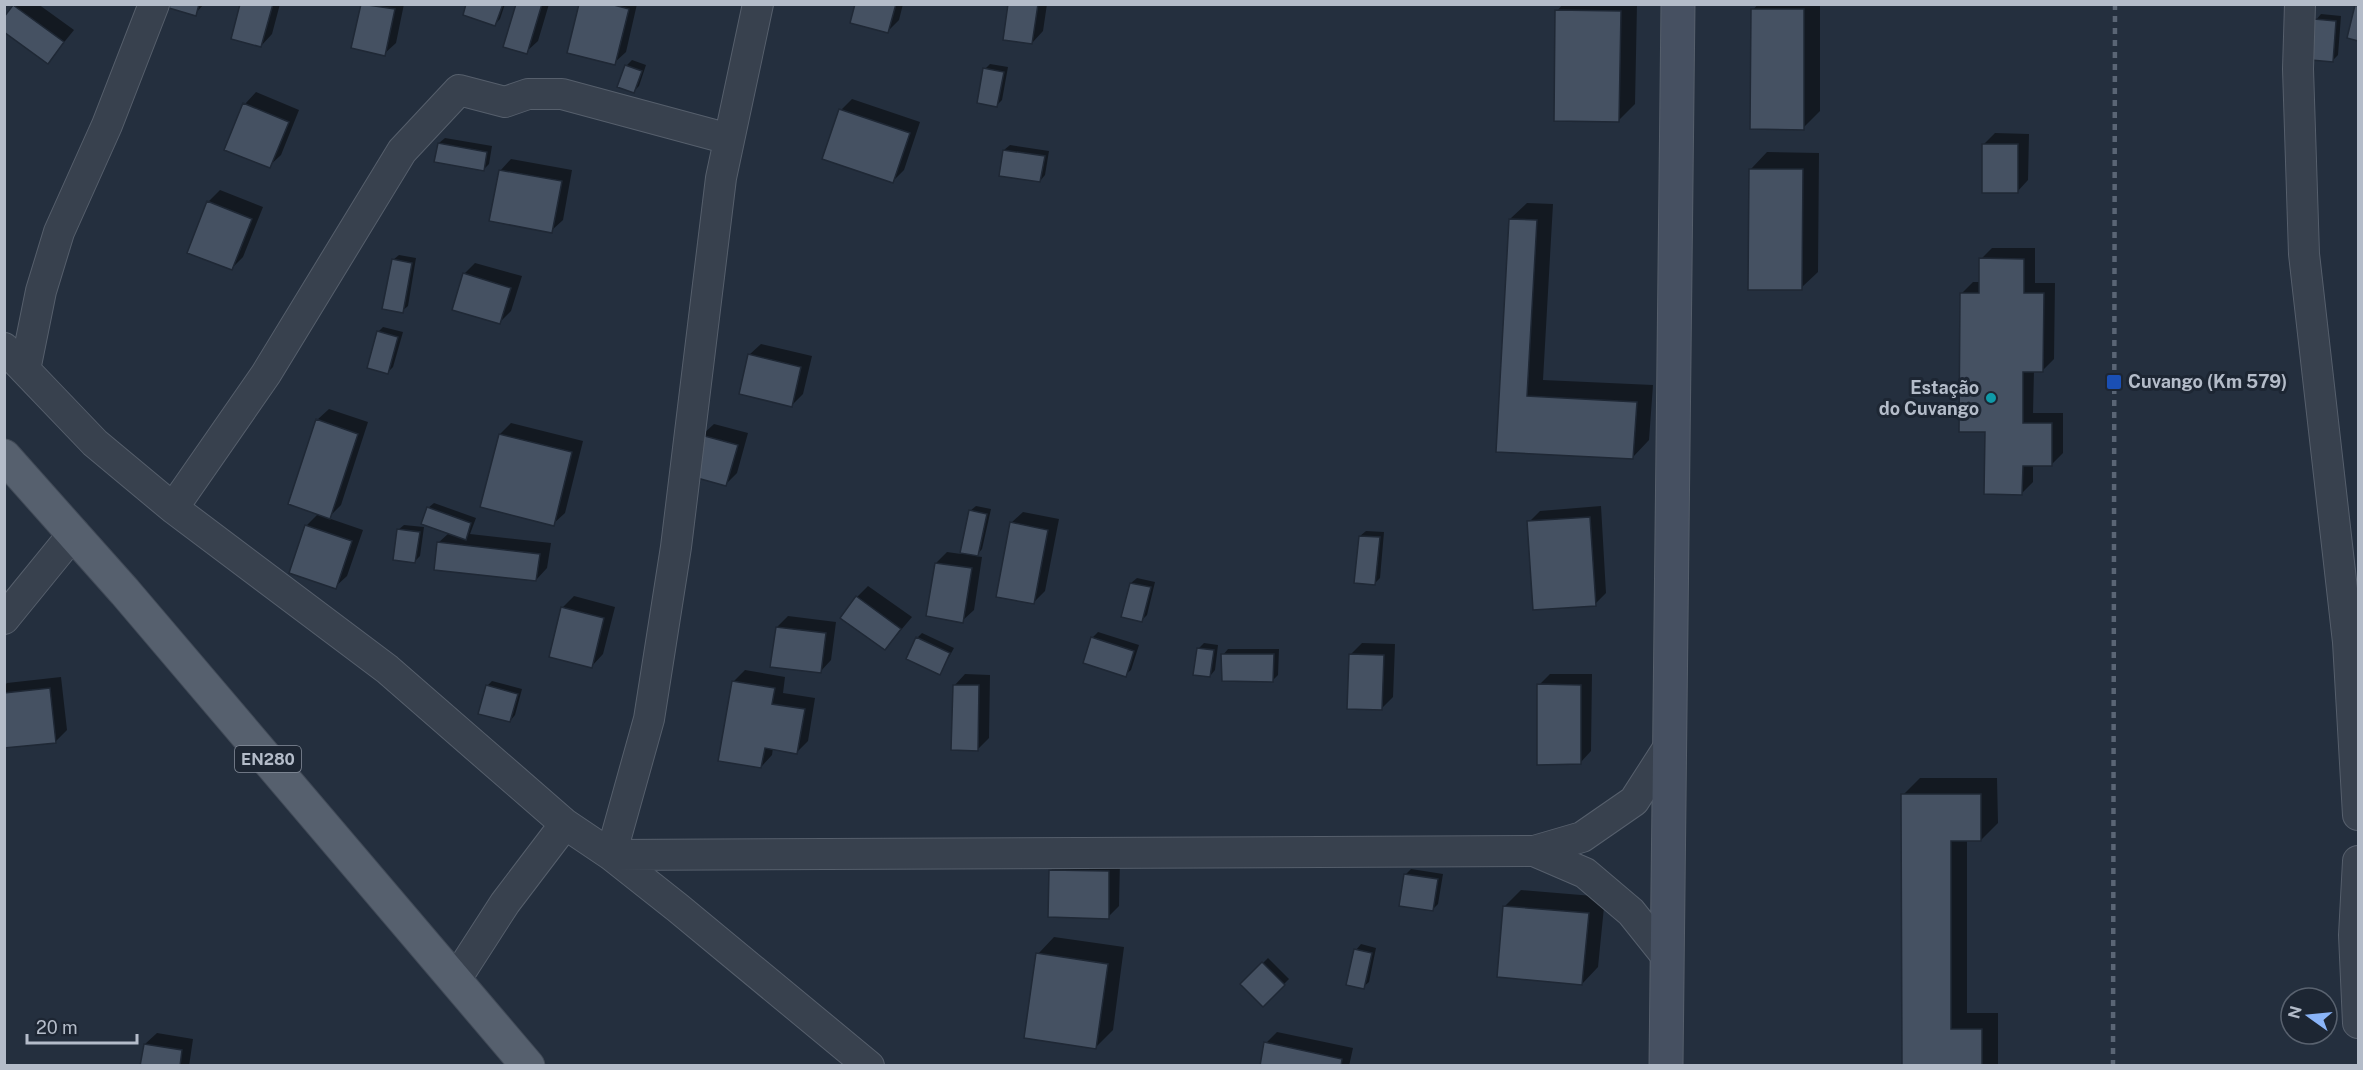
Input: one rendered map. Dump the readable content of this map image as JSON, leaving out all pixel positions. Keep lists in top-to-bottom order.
{
  "streets": {
    "main road": ["EN280"]
  },
  "places": {
    "transit": ["Cuvango (Km 579)"],
    "other": ["Estação do Cuvango"]
  },
  "scale_bar": "20 m",
  "north": "left"
}
